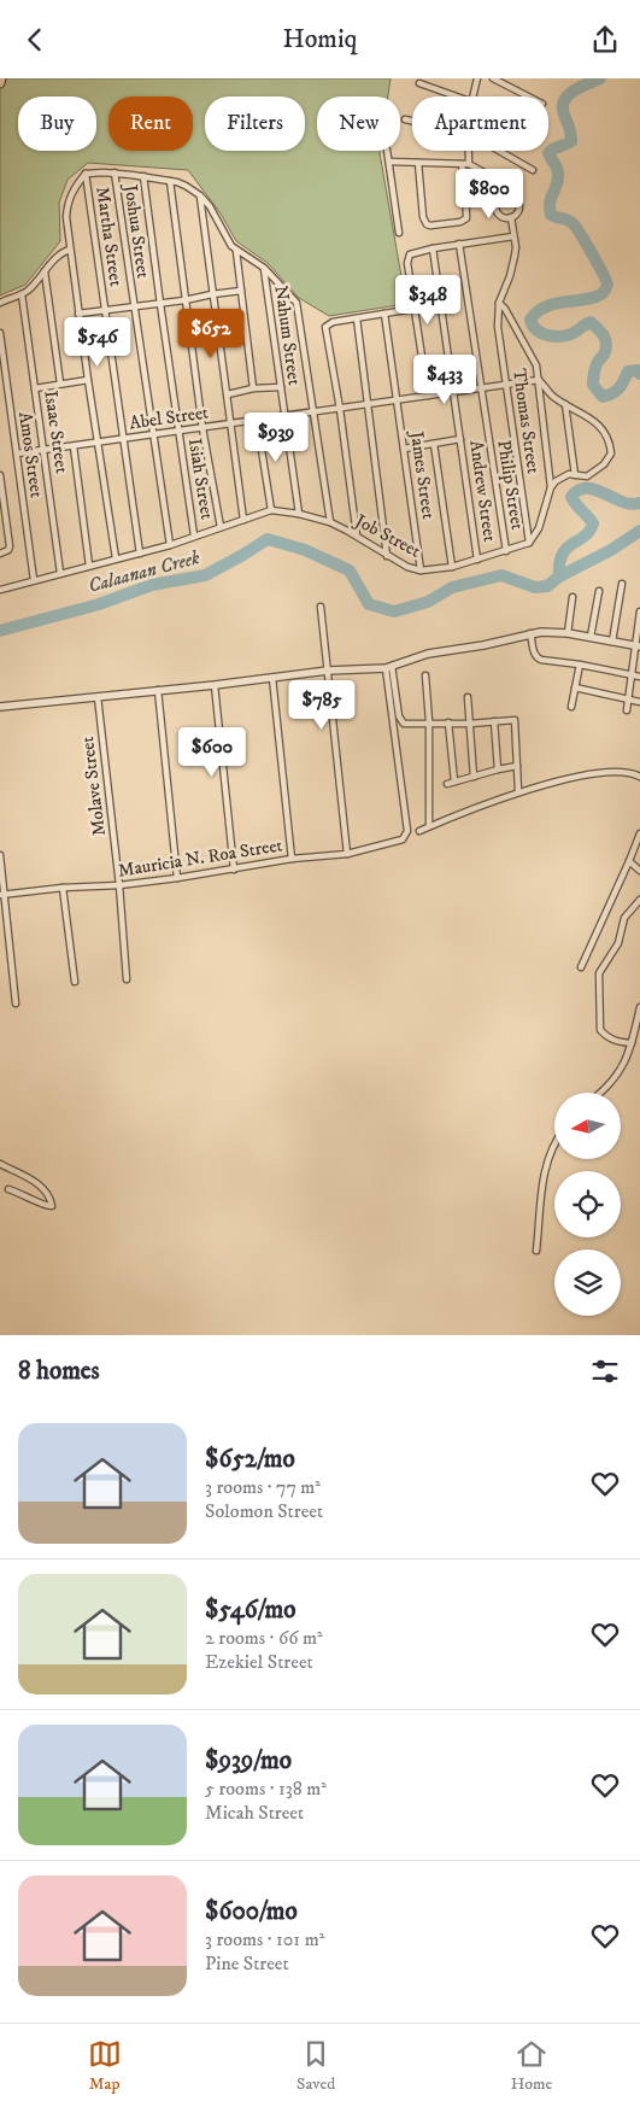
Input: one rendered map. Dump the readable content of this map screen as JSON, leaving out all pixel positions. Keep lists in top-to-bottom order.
{
  "streets": {
    "street": [
      "Joshua Street",
      "Martha Street",
      "Nahum Street",
      "Abel Street",
      "Thomas Street",
      "Isaac Street",
      "Amos Street",
      "James Street",
      "Isiah Street",
      "Philip Street",
      "Andrew Street",
      "Job Street",
      "Molave Street",
      "Mauricia N. Roa Street"
    ]
  },
  "crossings": [
    ["Joshua Street", "Abel Street"],
    ["Joshua Street", "Job Street"],
    ["Martha Street", "Abel Street"],
    ["Martha Street", "Job Street"],
    ["Nahum Street", "Abel Street"],
    ["Nahum Street", "Job Street"],
    ["Abel Street", "Thomas Street"],
    ["Abel Street", "Isaac Street"],
    ["Abel Street", "Amos Street"],
    ["Abel Street", "James Street"],
    ["Abel Street", "Isiah Street"],
    ["Abel Street", "Philip Street"],
    ["Abel Street", "Andrew Street"],
    ["Thomas Street", "Job Street"],
    ["Isaac Street", "Job Street"],
    ["Amos Street", "Job Street"],
    ["James Street", "Job Street"],
    ["Isiah Street", "Job Street"],
    ["Philip Street", "Job Street"],
    ["Andrew Street", "Job Street"],
    ["Molave Street", "Mauricia N. Roa Street"]
  ],
  "water": ["Calaanan Creek"],
  "north": "left",
  "page": {
    "header": "Homiq",
    "chip": [
      "Buy",
      "Rent",
      "Filters",
      "New",
      "Apartment"
    ],
    "price": [
      "$800",
      "$348",
      "$652",
      "$546",
      "$433",
      "$939",
      "$785",
      "$600"
    ],
    "heading": "8 homes",
    "list": [
      {
        "name": "$652/mo",
        "note": "3 rooms · 77 m² · Solomon Street"
      },
      {
        "name": "$546/mo",
        "note": "2 rooms · 66 m² · Ezekiel Street"
      },
      {
        "name": "$939/mo",
        "note": "5 rooms · 138 m² · Micah Street"
      },
      {
        "name": "$600/mo",
        "note": "3 rooms · 101 m² · Pine Street"
      }
    ],
    "tabs": ["Map", "Saved", "Home"]
  }
}
